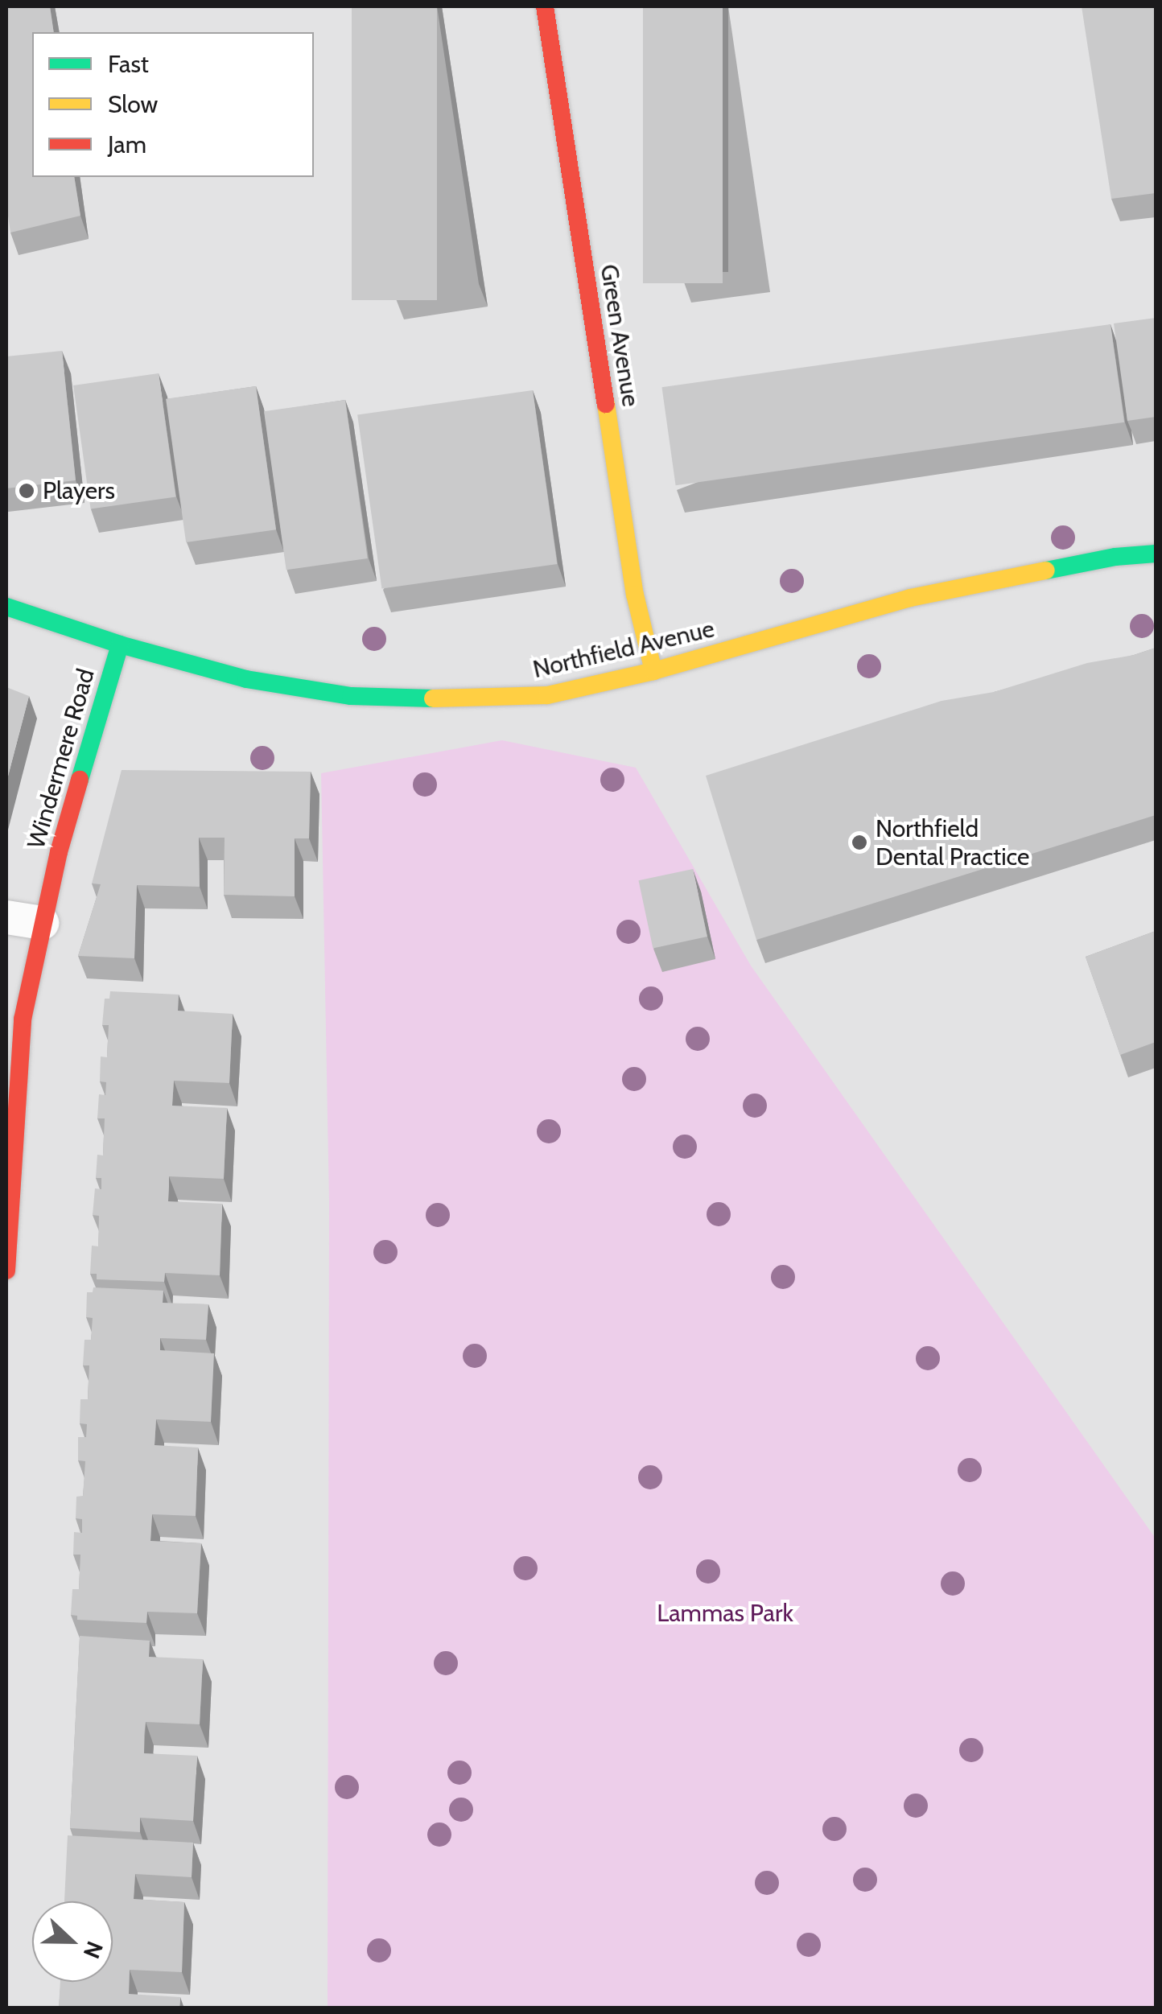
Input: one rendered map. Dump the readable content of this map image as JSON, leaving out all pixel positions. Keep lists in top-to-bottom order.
{
  "streets": {
    "street": ["Green Avenue", "Northfield Avenue", "Windermere Road"]
  },
  "crossings": [
    ["Green Avenue", "Northfield Avenue"],
    ["Northfield Avenue", "Windermere Road"]
  ],
  "parks": ["Lammas Park"],
  "places": ["Players", "Northfield Dental Practice"],
  "legend": ["Fast", "Slow", "Jam"],
  "north": "right"
}
